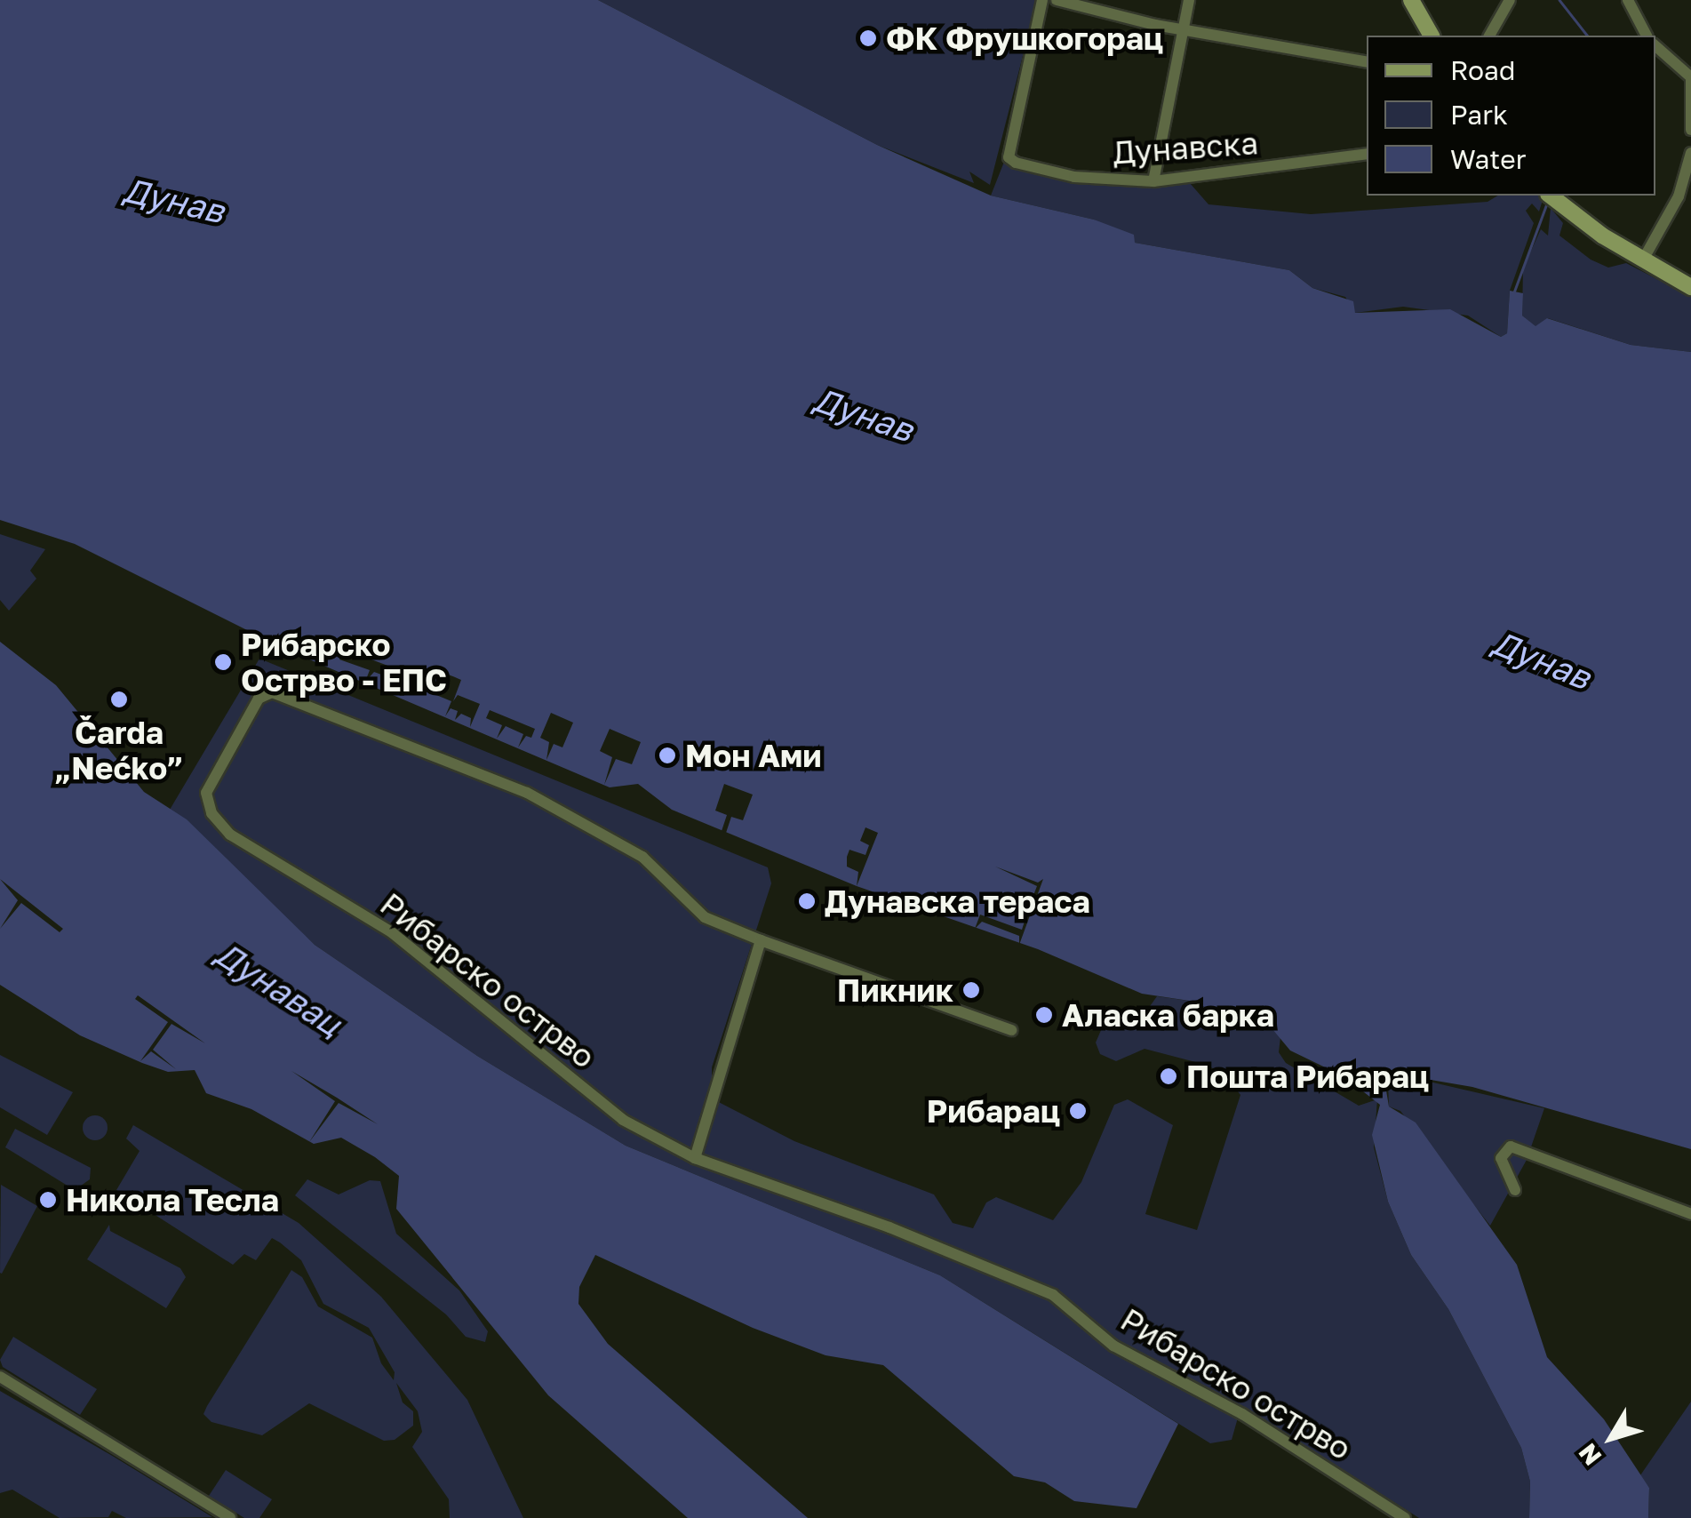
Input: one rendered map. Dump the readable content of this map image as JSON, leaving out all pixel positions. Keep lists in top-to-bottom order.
{
  "streets": {
    "street": ["Дунавска", "Рибарско острво"]
  },
  "water": ["Дунав", "Дунавац"],
  "places": [
    "ФК Фрушкогорац",
    "Рибарско Острво - ЕПС",
    "Čarda „Nećko”",
    "Мон Ами",
    "Дунавска тераса",
    "Пикник",
    "Аласка барка",
    "Пошта Рибарац",
    "Рибарац",
    "Никола Тесла"
  ],
  "legend": ["Road", "Park", "Water"],
  "north": "bottom left"
}
